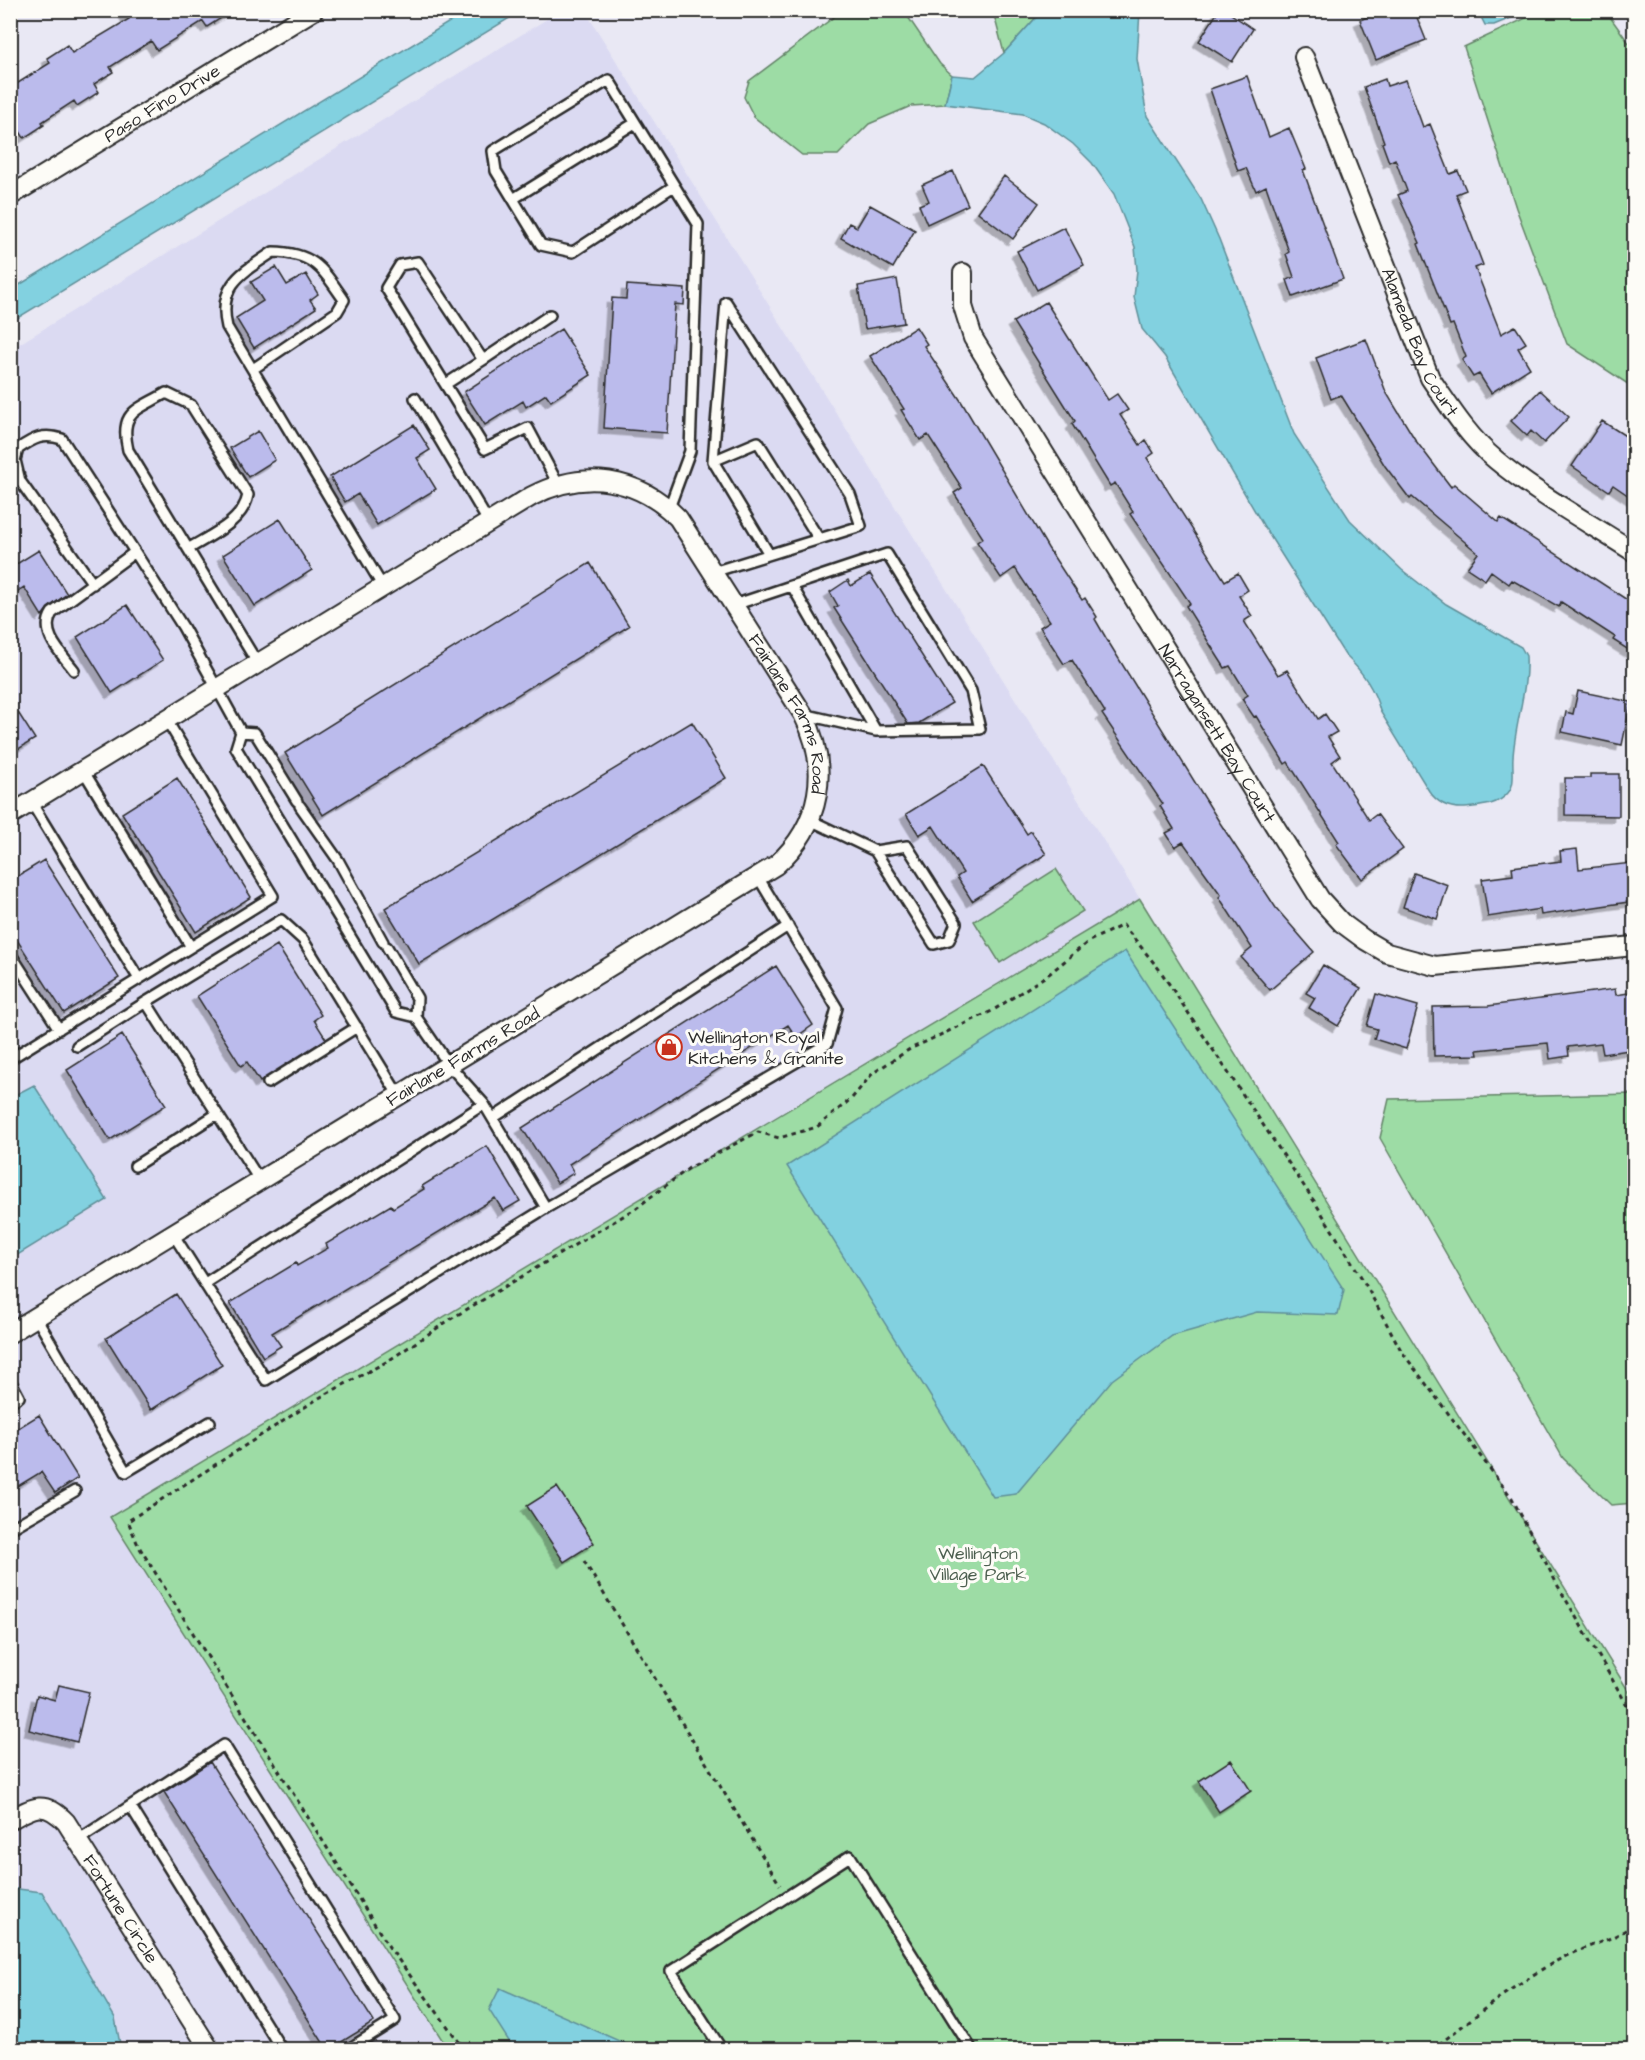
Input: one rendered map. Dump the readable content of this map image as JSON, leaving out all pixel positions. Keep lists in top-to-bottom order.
{
  "streets": {
    "street": [
      "Paso Fino Drive",
      "Alameda Bay Court",
      "Fairlane Farms Road",
      "Narragansett Bay Court",
      "Fortune Circle"
    ]
  },
  "parks": ["Wellington Village Park"],
  "places": {
    "shop": ["Wellington Royal Kitchens & Granite"]
  }
}
